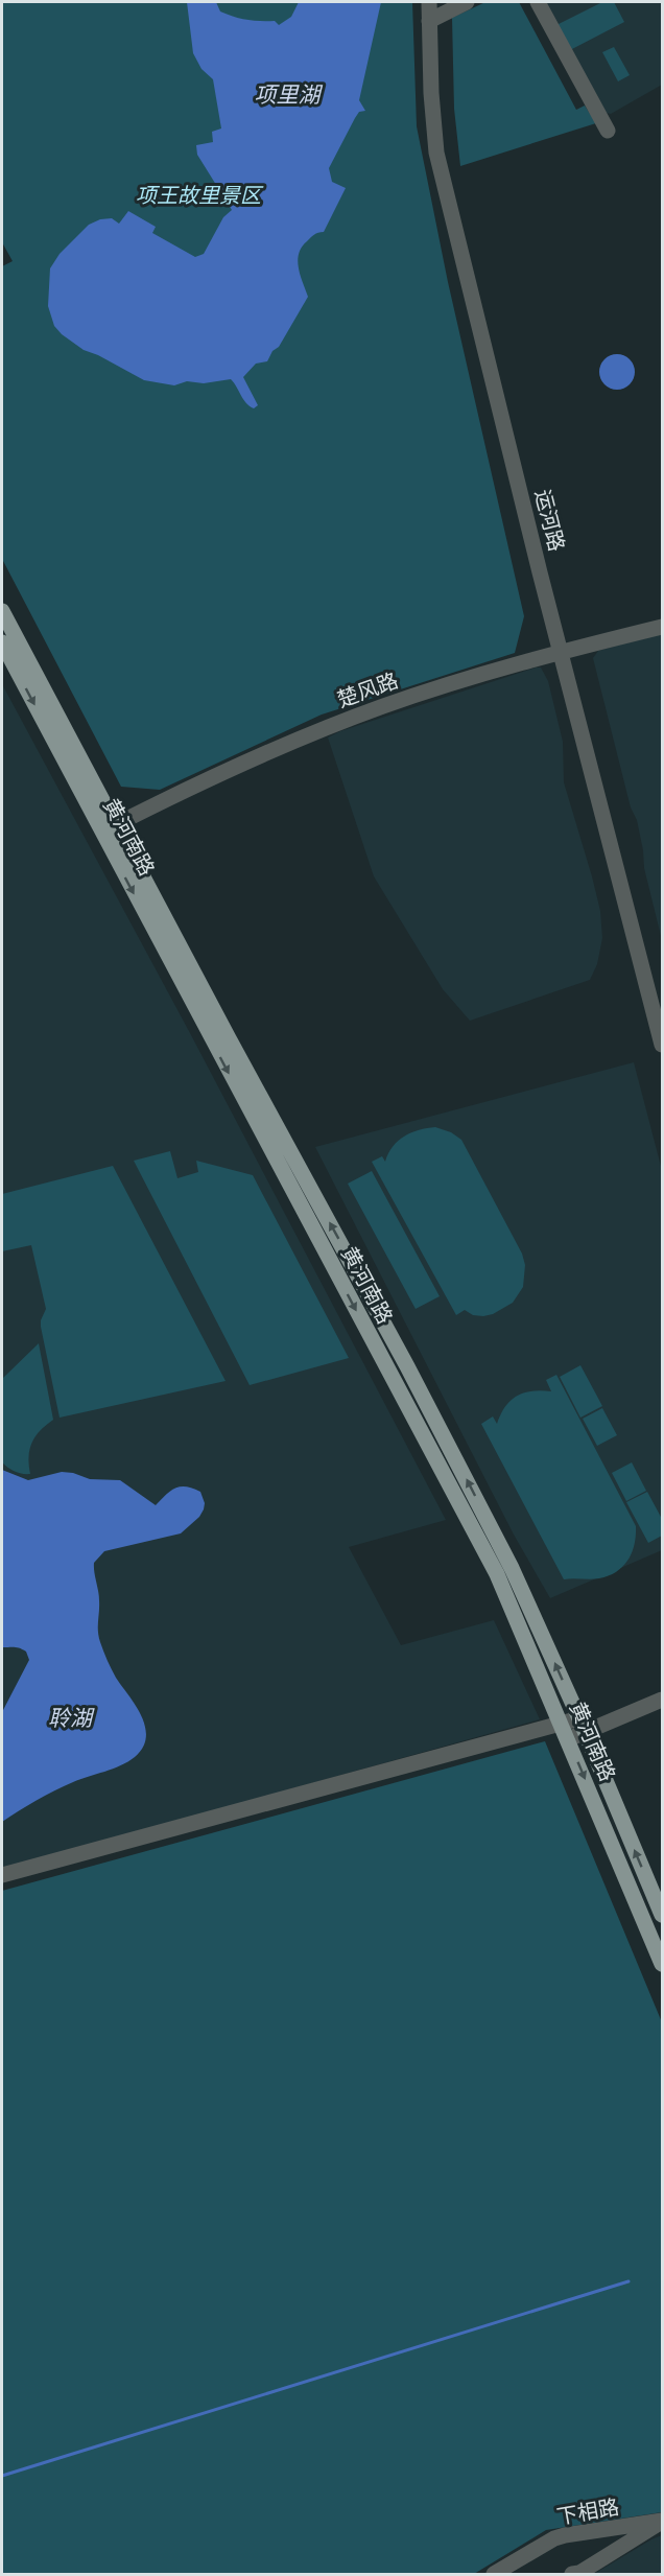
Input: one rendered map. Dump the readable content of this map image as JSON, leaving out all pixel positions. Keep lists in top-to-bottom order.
{
  "streets": {
    "main road": ["黄河南路"],
    "street": ["运河路", "楚风路", "下相路"]
  },
  "crossings": [
    ["运河路", "楚风路"],
    ["楚风路", "黄河南路"]
  ],
  "water": ["项里湖", "聆湖"],
  "parks": ["项王故里景区"]
}
